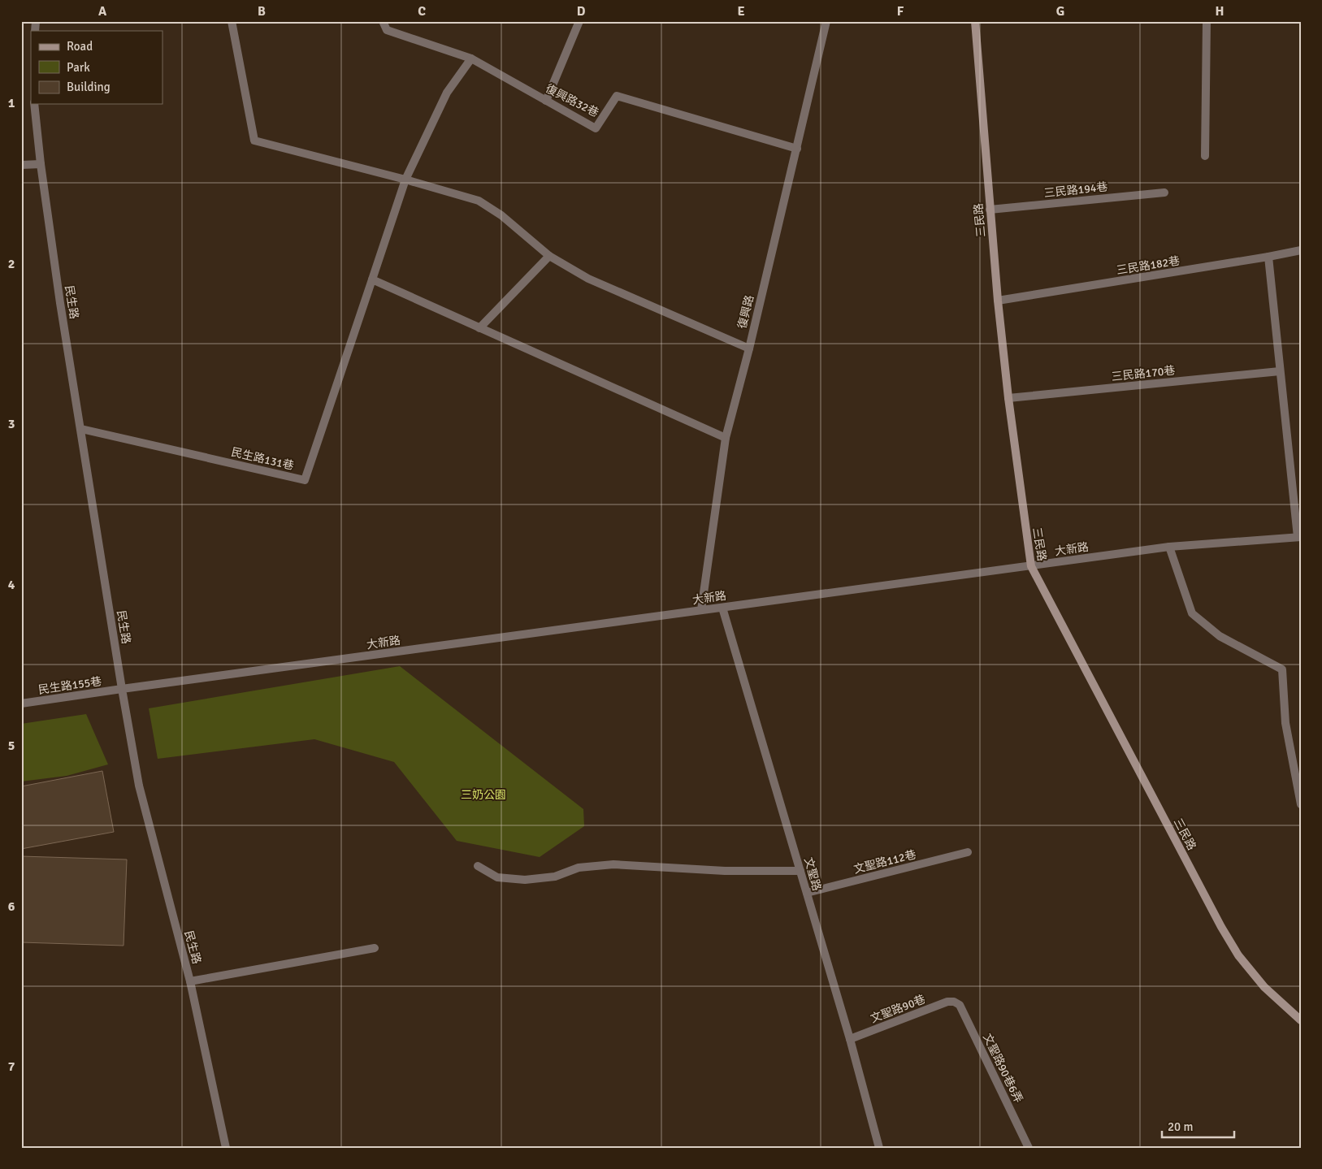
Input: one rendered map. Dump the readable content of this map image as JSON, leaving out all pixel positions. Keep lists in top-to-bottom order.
{
  "streets": {
    "main road": ["三民路"],
    "street": [
      "復興路32巷",
      "三民路194巷",
      "三民路182巷",
      "民生路",
      "復興路",
      "三民路170巷",
      "民生路131巷",
      "大新路",
      "民生路155巷",
      "文聖路112巷",
      "文聖路",
      "文聖路90巷",
      "文聖路90巷6弄"
    ]
  },
  "crossings": [
    ["復興路32巷", "復興路"],
    ["三民路194巷", "三民路"],
    ["三民路", "三民路182巷"],
    ["三民路", "三民路170巷"],
    ["三民路", "大新路"],
    ["民生路", "民生路131巷"],
    ["民生路", "大新路"],
    ["民生路", "民生路155巷"],
    ["復興路", "大新路"],
    ["大新路", "民生路155巷"],
    ["大新路", "文聖路"],
    ["文聖路112巷", "文聖路"],
    ["文聖路", "文聖路90巷"],
    ["文聖路90巷", "文聖路90巷6弄"]
  ],
  "parks": ["三奶公園"],
  "legend": ["Road", "Park", "Building"],
  "scale_bar": "20 m",
  "grid": {
    "columns": [
      "A",
      "B",
      "C",
      "D",
      "E",
      "F",
      "G",
      "H"
    ],
    "rows": [
      "1",
      "2",
      "3",
      "4",
      "5",
      "6",
      "7"
    ]
  }
}
